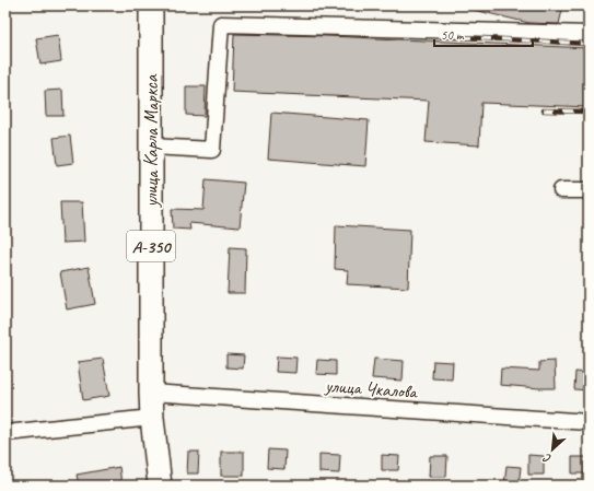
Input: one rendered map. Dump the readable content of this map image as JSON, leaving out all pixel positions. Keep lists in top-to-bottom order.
{
  "streets": {
    "highway": ["улица Карла Маркса", "А-350"],
    "street": ["улица Чкалова"]
  },
  "crossings": [
    ["улица Карла Маркса", "улица Чкалова"]
  ],
  "scale_bar": "50 m",
  "north": "bottom left"
}
